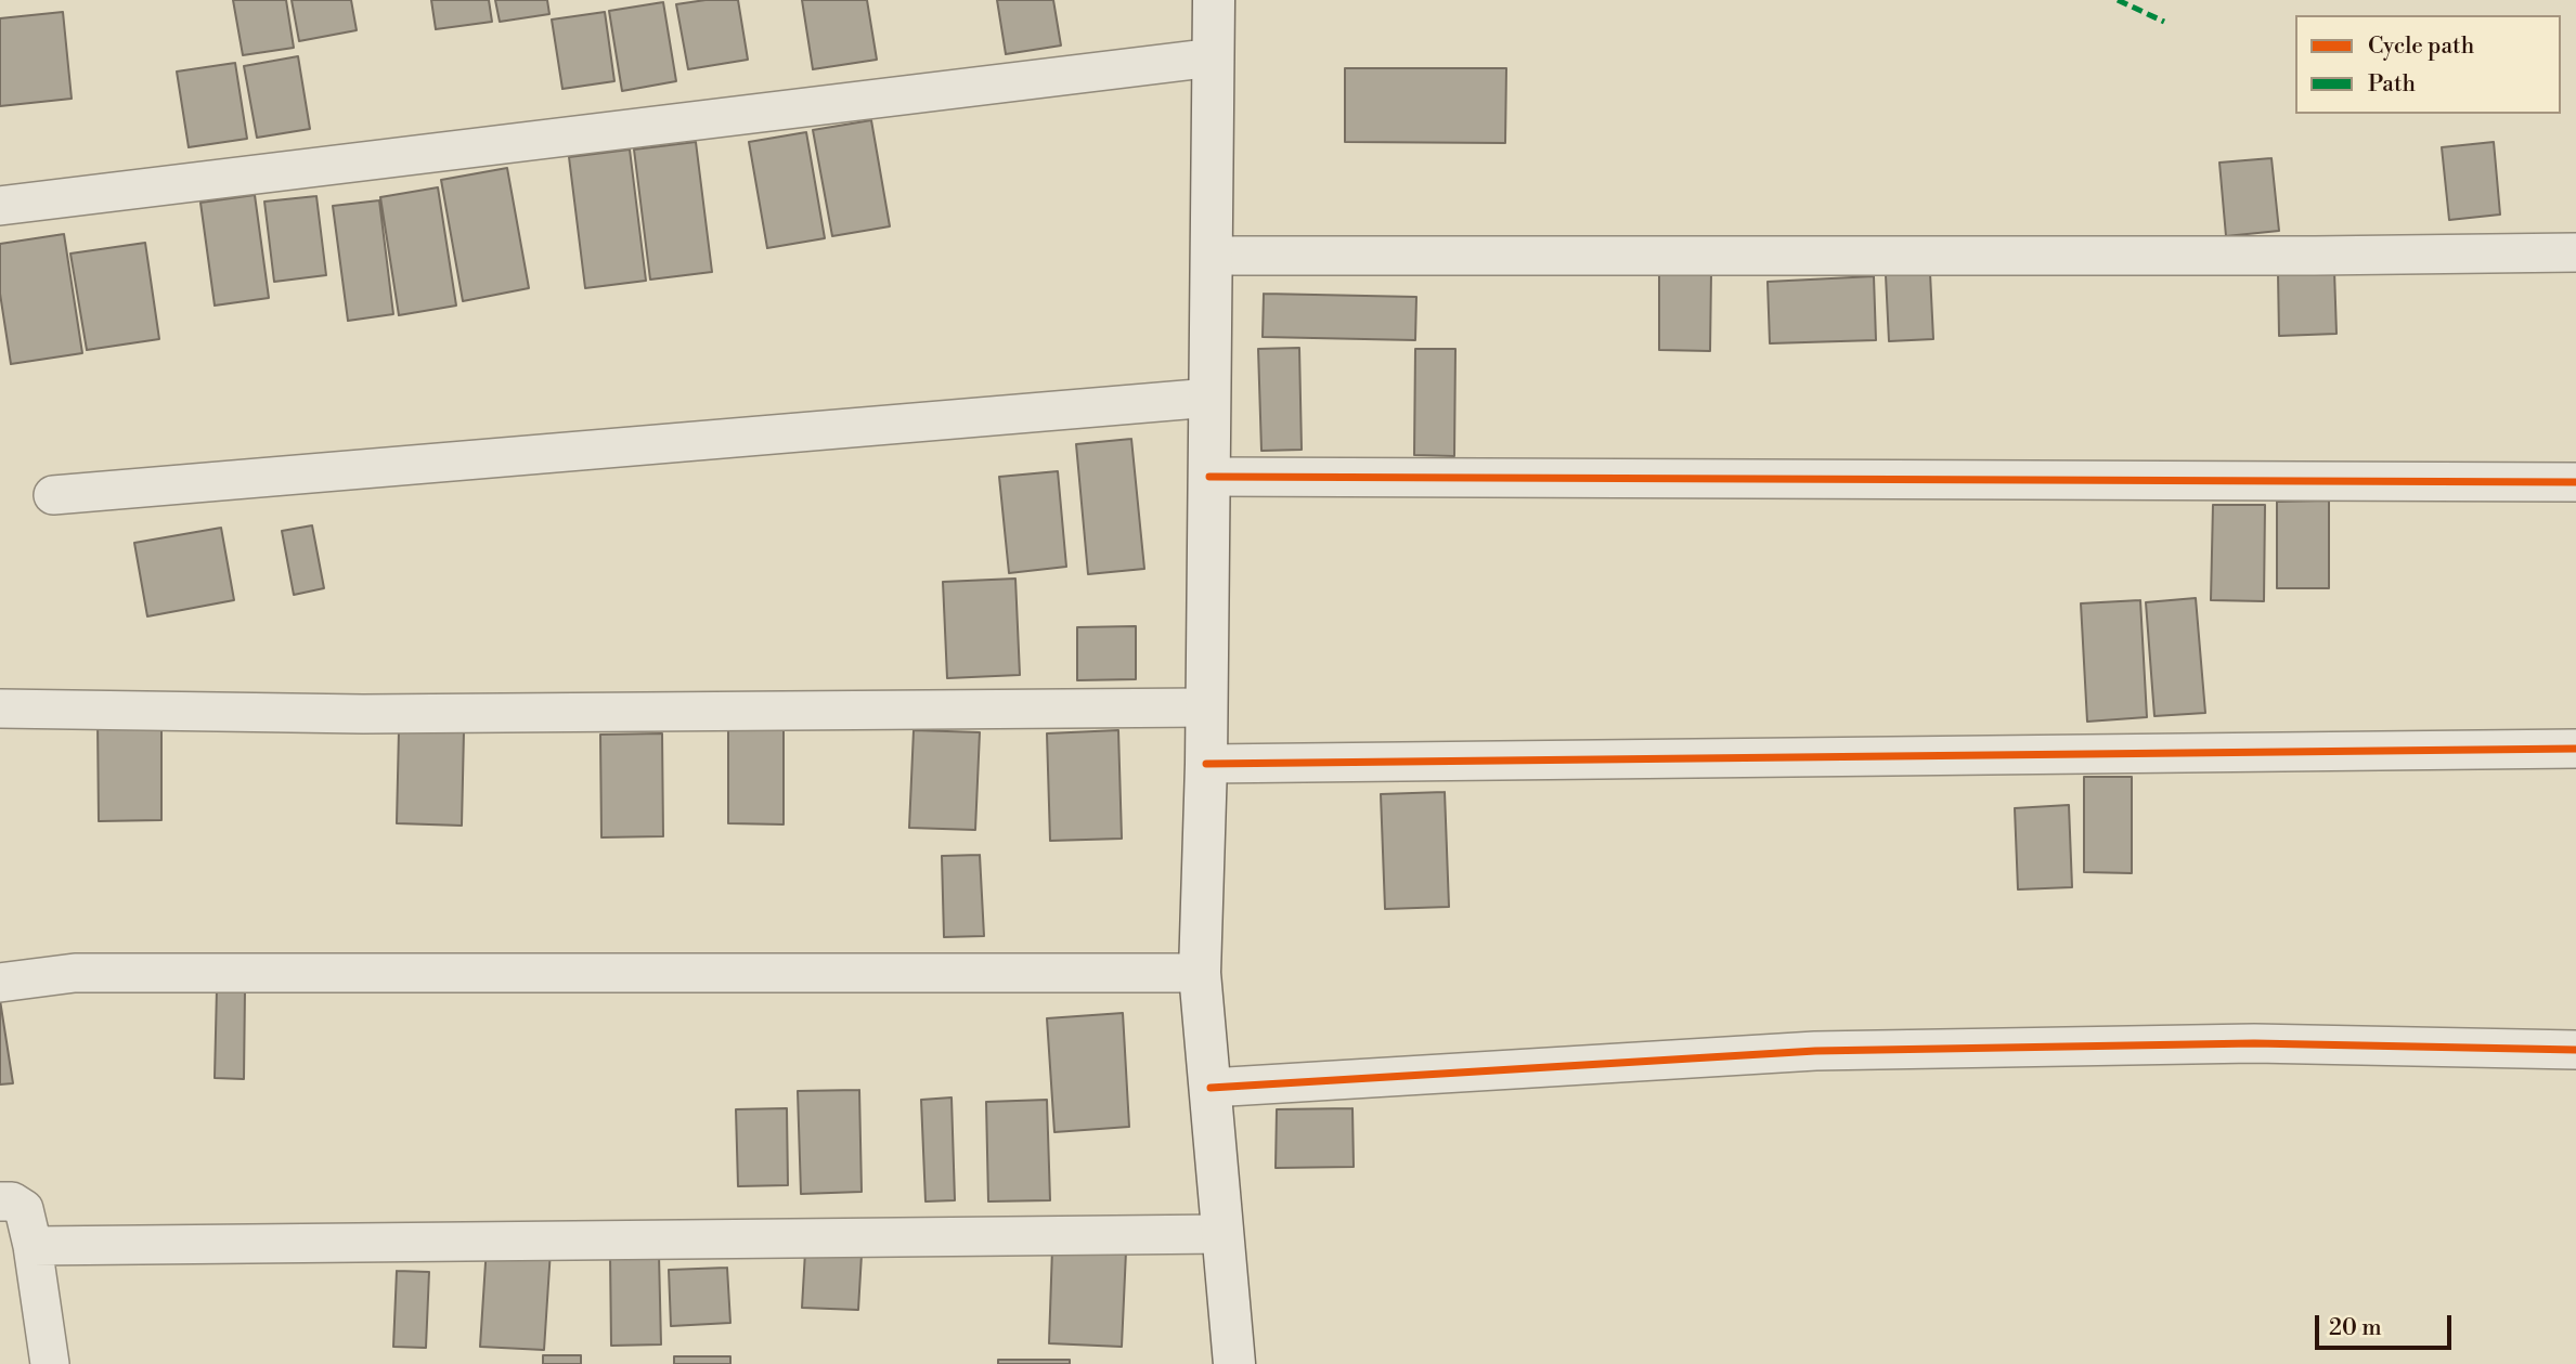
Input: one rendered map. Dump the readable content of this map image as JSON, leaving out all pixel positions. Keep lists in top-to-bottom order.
{
  "legend": ["Cycle path", "Path"],
  "scale_bar": "20 m"
}
